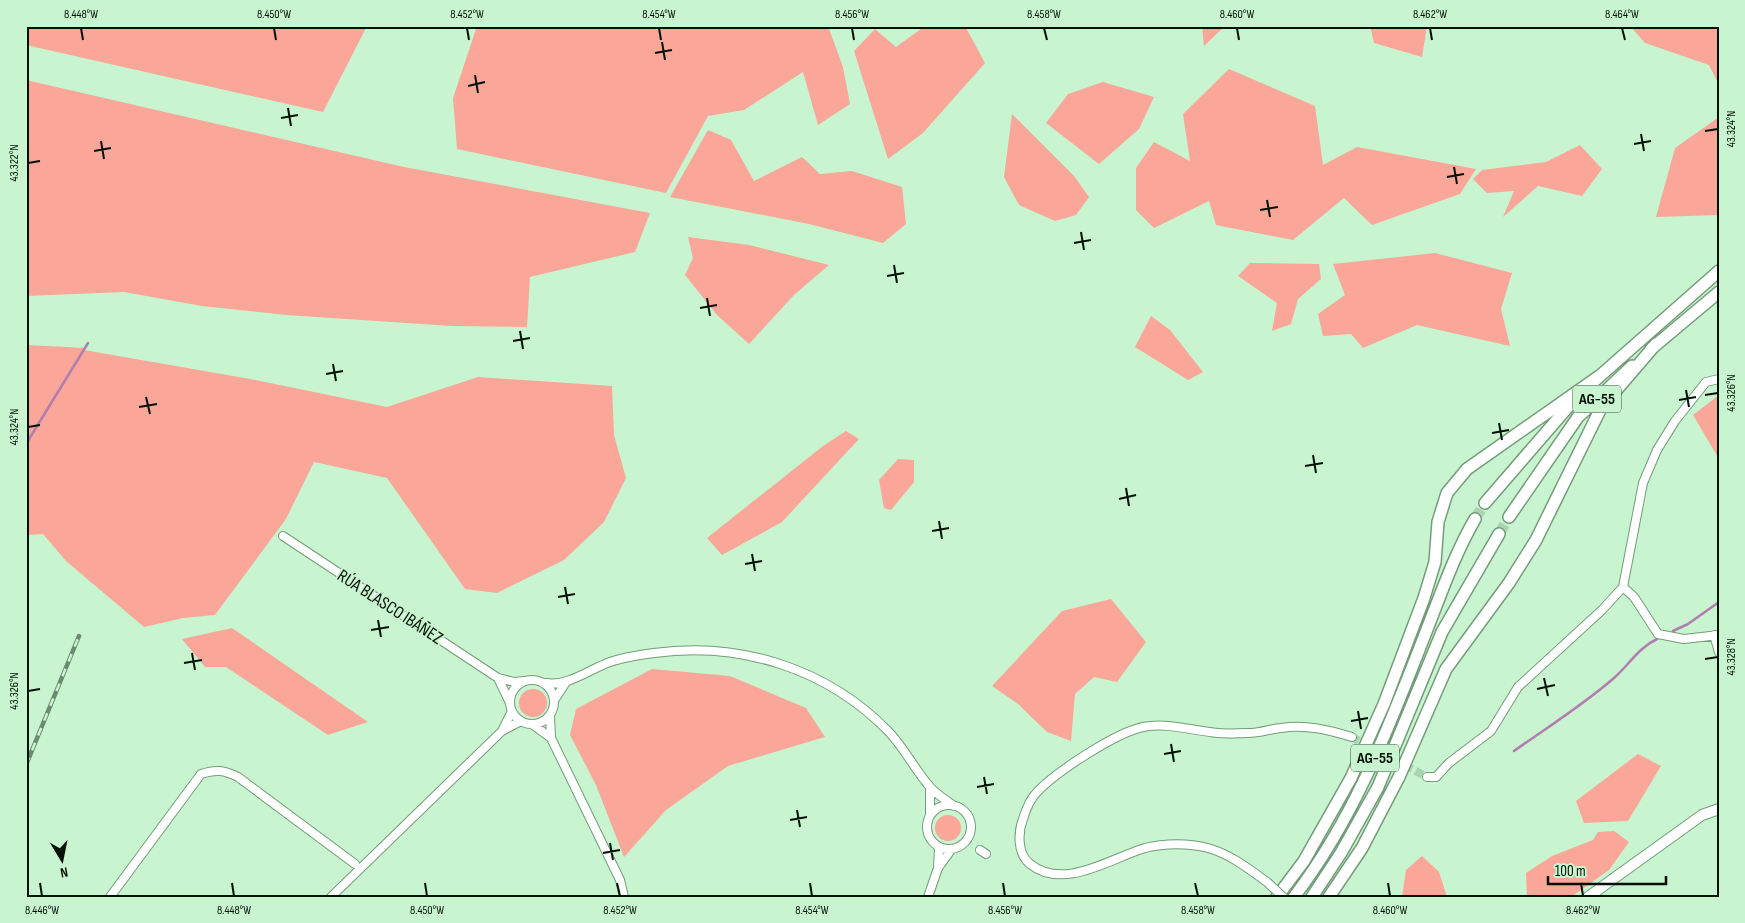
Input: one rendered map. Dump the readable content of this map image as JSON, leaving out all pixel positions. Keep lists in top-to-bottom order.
{
  "streets": {
    "highway": ["AG-55"],
    "street": ["RÚA BLASCO IBÁÑEZ"]
  },
  "scale_bar": "100 m",
  "north": "bottom",
  "coordinates": [
    "8.448°W",
    "8.450°W",
    "8.452°W",
    "8.454°W",
    "8.456°W",
    "8.458°W",
    "8.460°W",
    "8.462°W",
    "8.464°W",
    "43.324°N",
    "43.322°N",
    "43.326°N",
    "43.328°N",
    "8.446°W"
  ]
}
